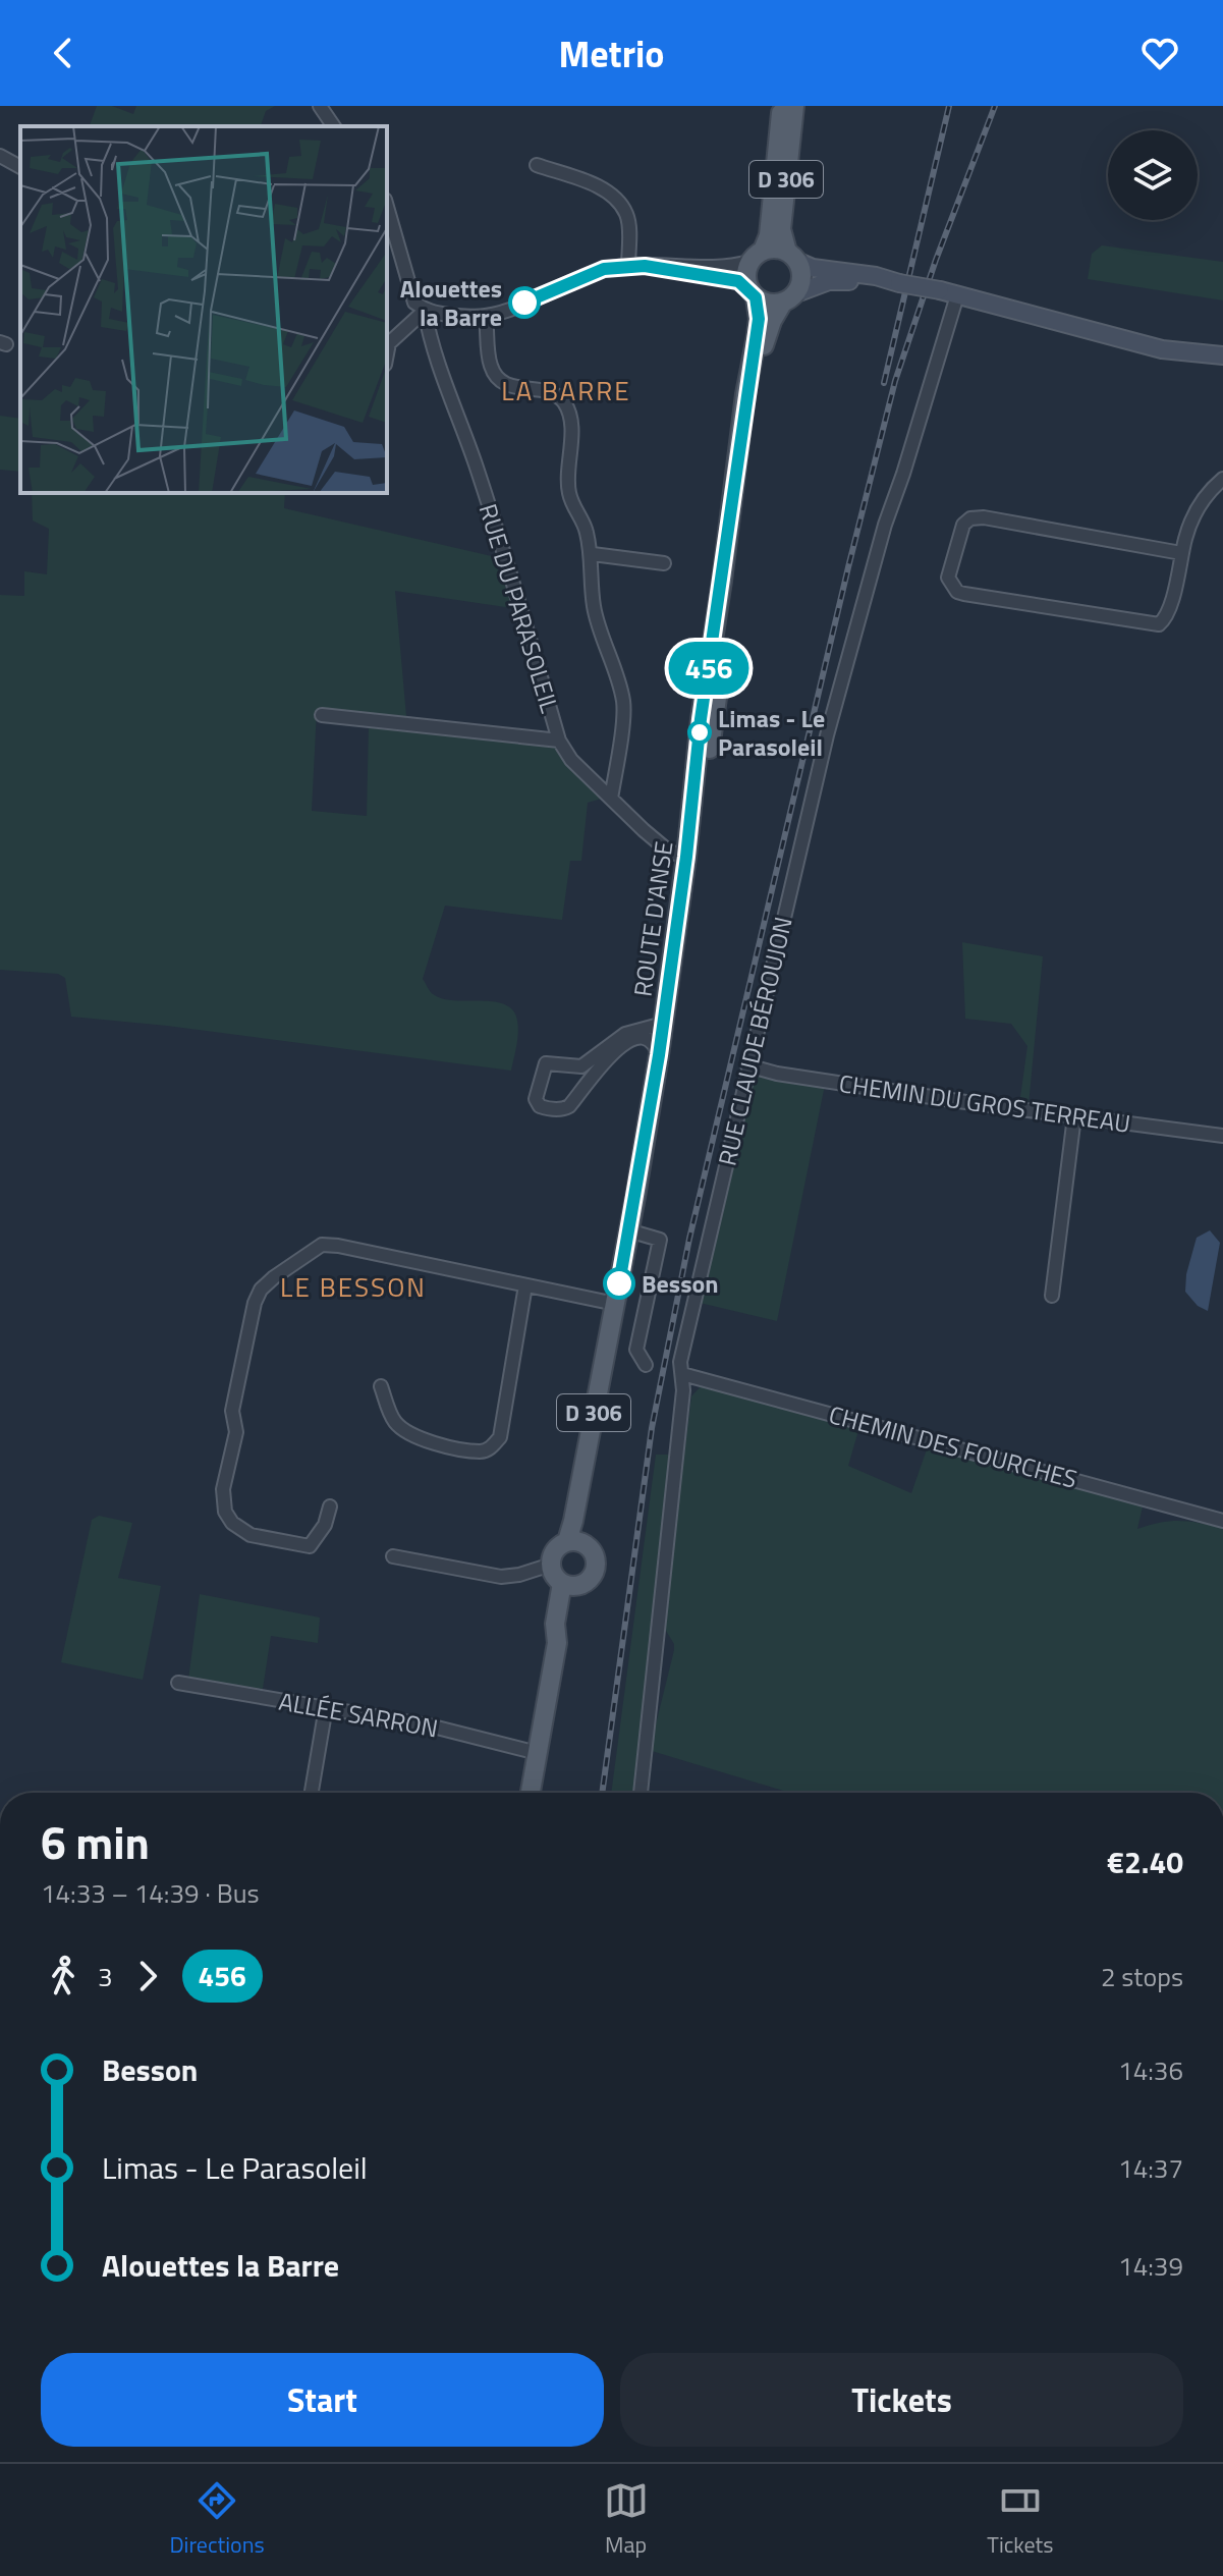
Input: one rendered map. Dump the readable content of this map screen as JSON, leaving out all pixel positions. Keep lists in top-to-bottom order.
{
  "streets": {
    "main road": ["D 306", "ROUTE D'ANSE"],
    "street": [
      "RUE DU PARASOLEIL",
      "RUE CLAUDE BÉROUJON",
      "CHEMIN DU GROS TERREAU",
      "CHEMIN DES FOURCHES",
      "ALLÉE SARRON"
    ]
  },
  "crossings": [
    ["D 306", "ROUTE D'ANSE"],
    ["RUE DU PARASOLEIL", "ROUTE D'ANSE"],
    ["RUE CLAUDE BÉROUJON", "CHEMIN DU GROS TERREAU"],
    ["RUE CLAUDE BÉROUJON", "CHEMIN DES FOURCHES"]
  ],
  "districts": ["LA BARRE", "LE BESSON"],
  "places": ["Alouettes la Barre", "Limas - Le Parasoleil", "Besson"],
  "lines": ["bus line 456"],
  "page": {
    "header": "Metrio",
    "on_map": "456",
    "heading": ["6 min", "14:33 – 14:39 · Bus", "€2.40"],
    "legs": ["3", "456", "2 stops"],
    "list": [
      {
        "name": "Besson",
        "value": "14:36"
      },
      {
        "name": "Limas - Le Parasoleil",
        "value": "14:37"
      },
      {
        "name": "Alouettes la Barre",
        "value": "14:39"
      }
    ],
    "buttons": ["Start", "Tickets"],
    "tabs": ["Directions", "Map", "Tickets"]
  }
}
